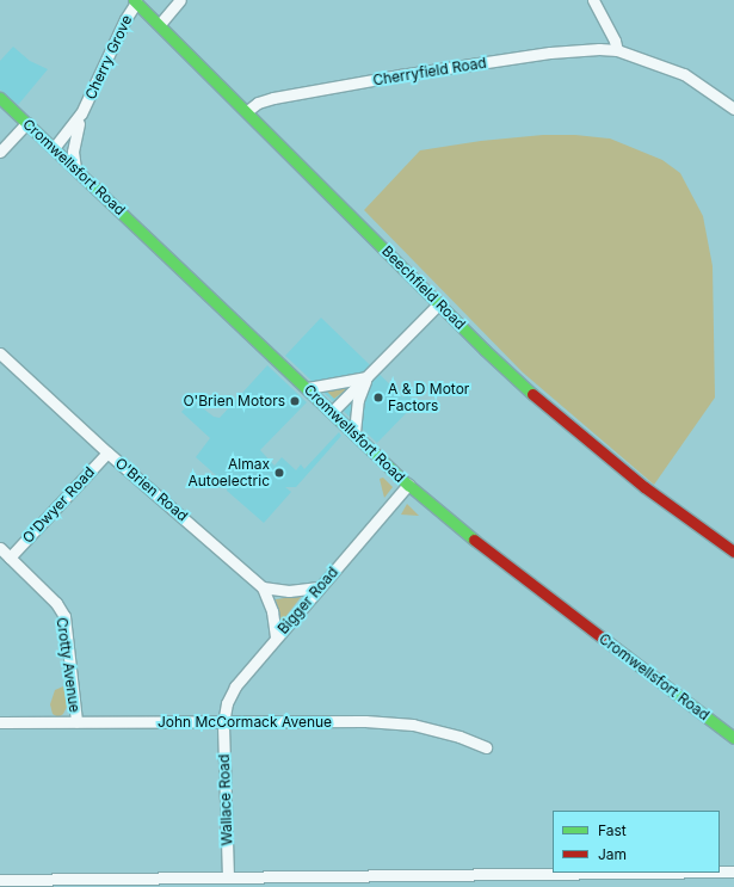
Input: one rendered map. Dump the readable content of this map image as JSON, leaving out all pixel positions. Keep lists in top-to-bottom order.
{
  "streets": {
    "main road": ["Cromwellsfort Road", "Beechfield Road"],
    "street": [
      "Cherry Grove",
      "Cherryfield Road",
      "O'Brien Road",
      "O'Dwyer Road",
      "Bigger Road",
      "Crotty Avenue",
      "John McCormack Avenue",
      "Wallace Road"
    ]
  },
  "crossings": [
    ["Cherry Grove", "Cromwellsfort Road"],
    ["Cherry Grove", "Beechfield Road"],
    ["Cherryfield Road", "Beechfield Road"],
    ["Cromwellsfort Road", "Bigger Road"],
    ["O'Brien Road", "O'Dwyer Road"],
    ["O'Dwyer Road", "Crotty Avenue"],
    ["Bigger Road", "John McCormack Avenue"],
    ["Bigger Road", "Wallace Road"],
    ["Crotty Avenue", "John McCormack Avenue"],
    ["John McCormack Avenue", "Wallace Road"]
  ],
  "places": ["A & D Motor Factors", "O'Brien Motors", "Almax Autoelectric"],
  "legend": ["Fast", "Jam"]
}
